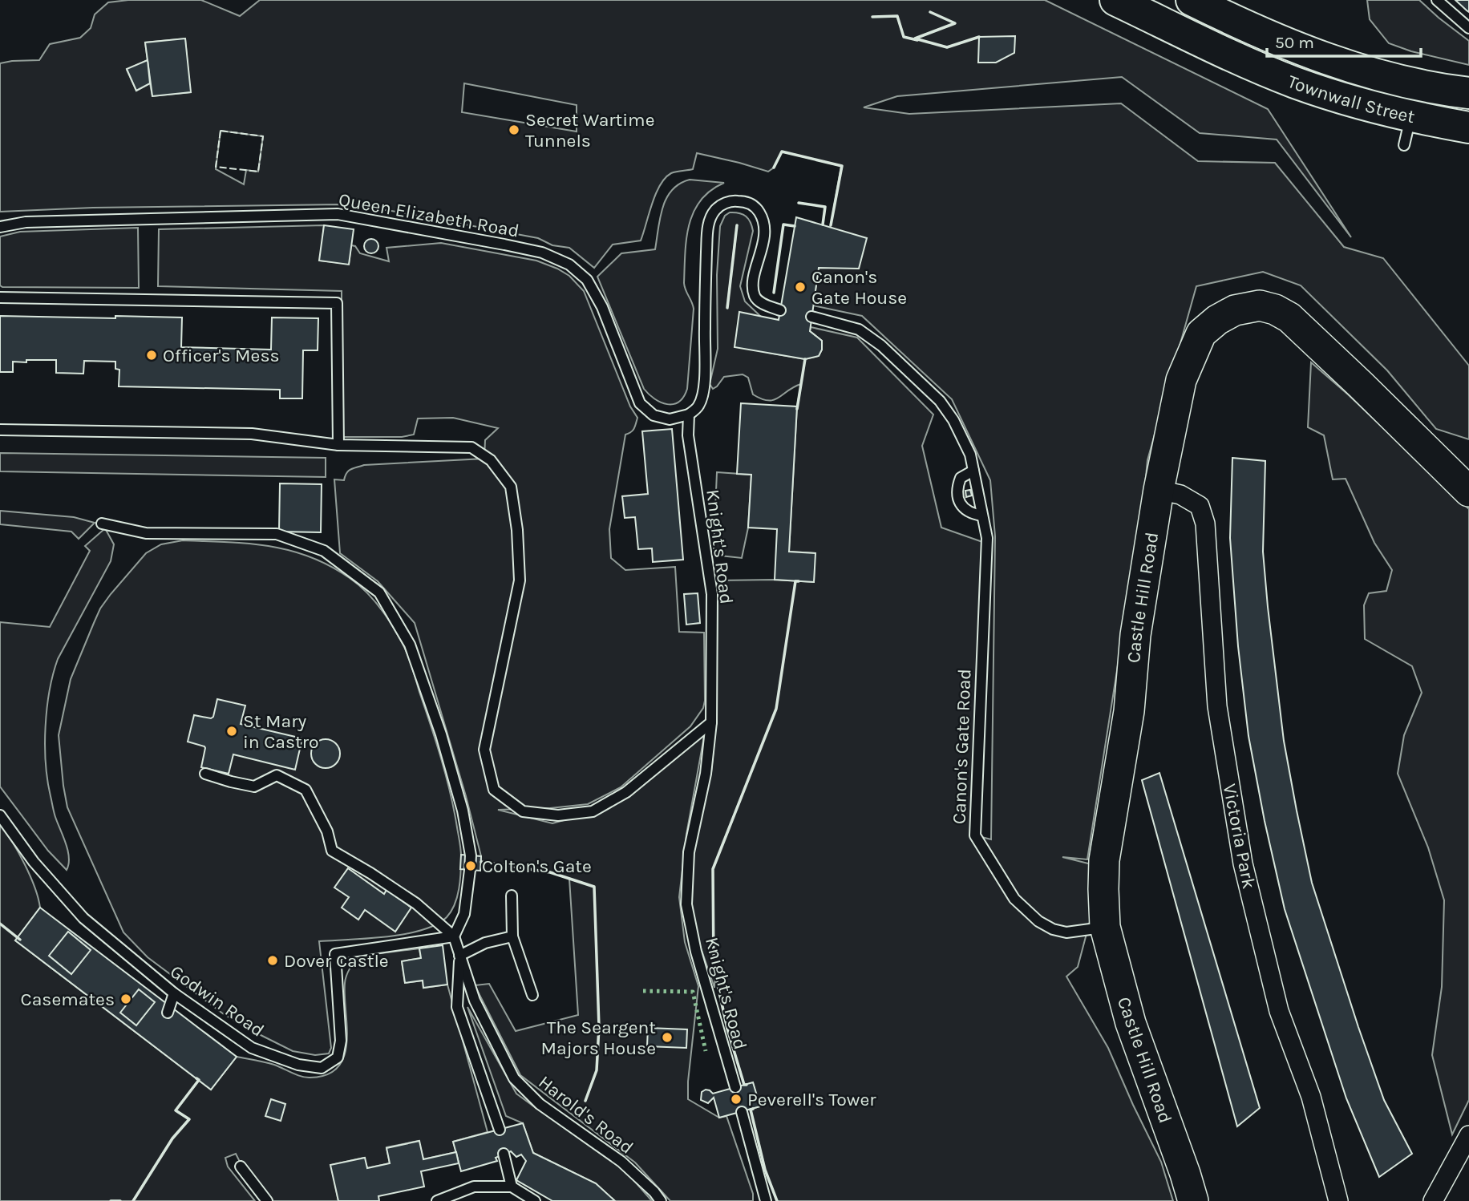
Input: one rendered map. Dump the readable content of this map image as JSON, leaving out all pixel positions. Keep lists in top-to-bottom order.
{
  "streets": {
    "highway": ["Townwall Street"],
    "main road": ["Castle Hill Road"],
    "street": ["Victoria Park"],
    "lane": [
      "Queen Elizabeth Road",
      "Knight's Road",
      "Canon's Gate Road",
      "Godwin Road",
      "Harold's Road"
    ]
  },
  "crossings": [
    ["Queen Elizabeth Road", "Knight's Road"],
    ["Castle Hill Road", "Canon's Gate Road"],
    ["Castle Hill Road", "Victoria Park"]
  ],
  "places": [
    "Secret Wartime Tunnels",
    "Canon's Gate House",
    "Officer's Mess",
    "St Mary in Castro",
    "Colton's Gate",
    "Dover Castle",
    "Casemates",
    "The Seargent Majors House",
    "Peverell's Tower"
  ],
  "scale_bar": "50 m"
}
